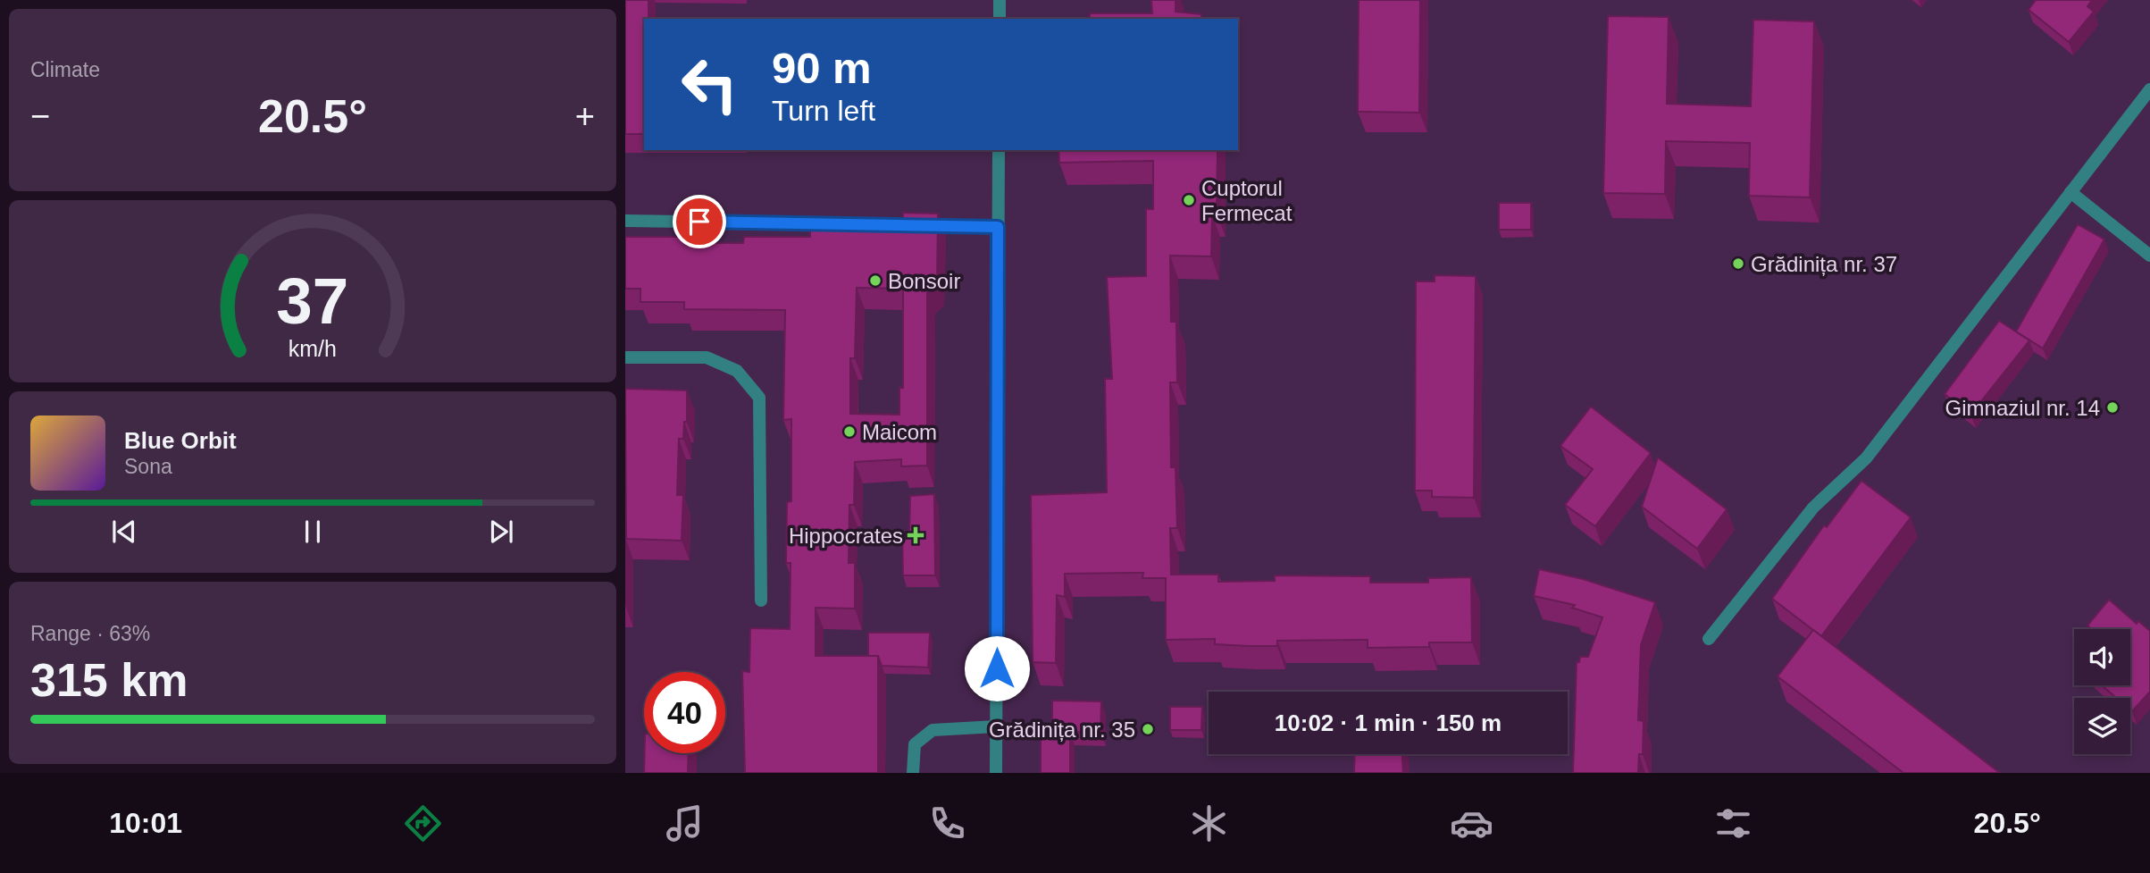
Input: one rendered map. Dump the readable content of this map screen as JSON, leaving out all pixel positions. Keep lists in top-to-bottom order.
{
  "places": {
    "other": [
      "Cuptorul Fermecat",
      "Grădinița nr. 37",
      "Bonsoir",
      "Gimnaziul nr. 14",
      "Maicom",
      "Grădinița nr. 35"
    ],
    "health": ["Hippocrates"]
  },
  "page": {
    "tile": [
      "Climate",
      ["Range · 63%", "315 km"]
    ],
    "turn": ["90 m", "Turn left"],
    "heat": ["−", "20.5°", "+"],
    "song": ["Blue Orbit", "Sona"],
    "limit": "40",
    "trip": "10:02 · 1 min · 150 m",
    "tabs": ["10:01", "20.5°"],
    "gauge": ["37", "km/h"]
  }
}
